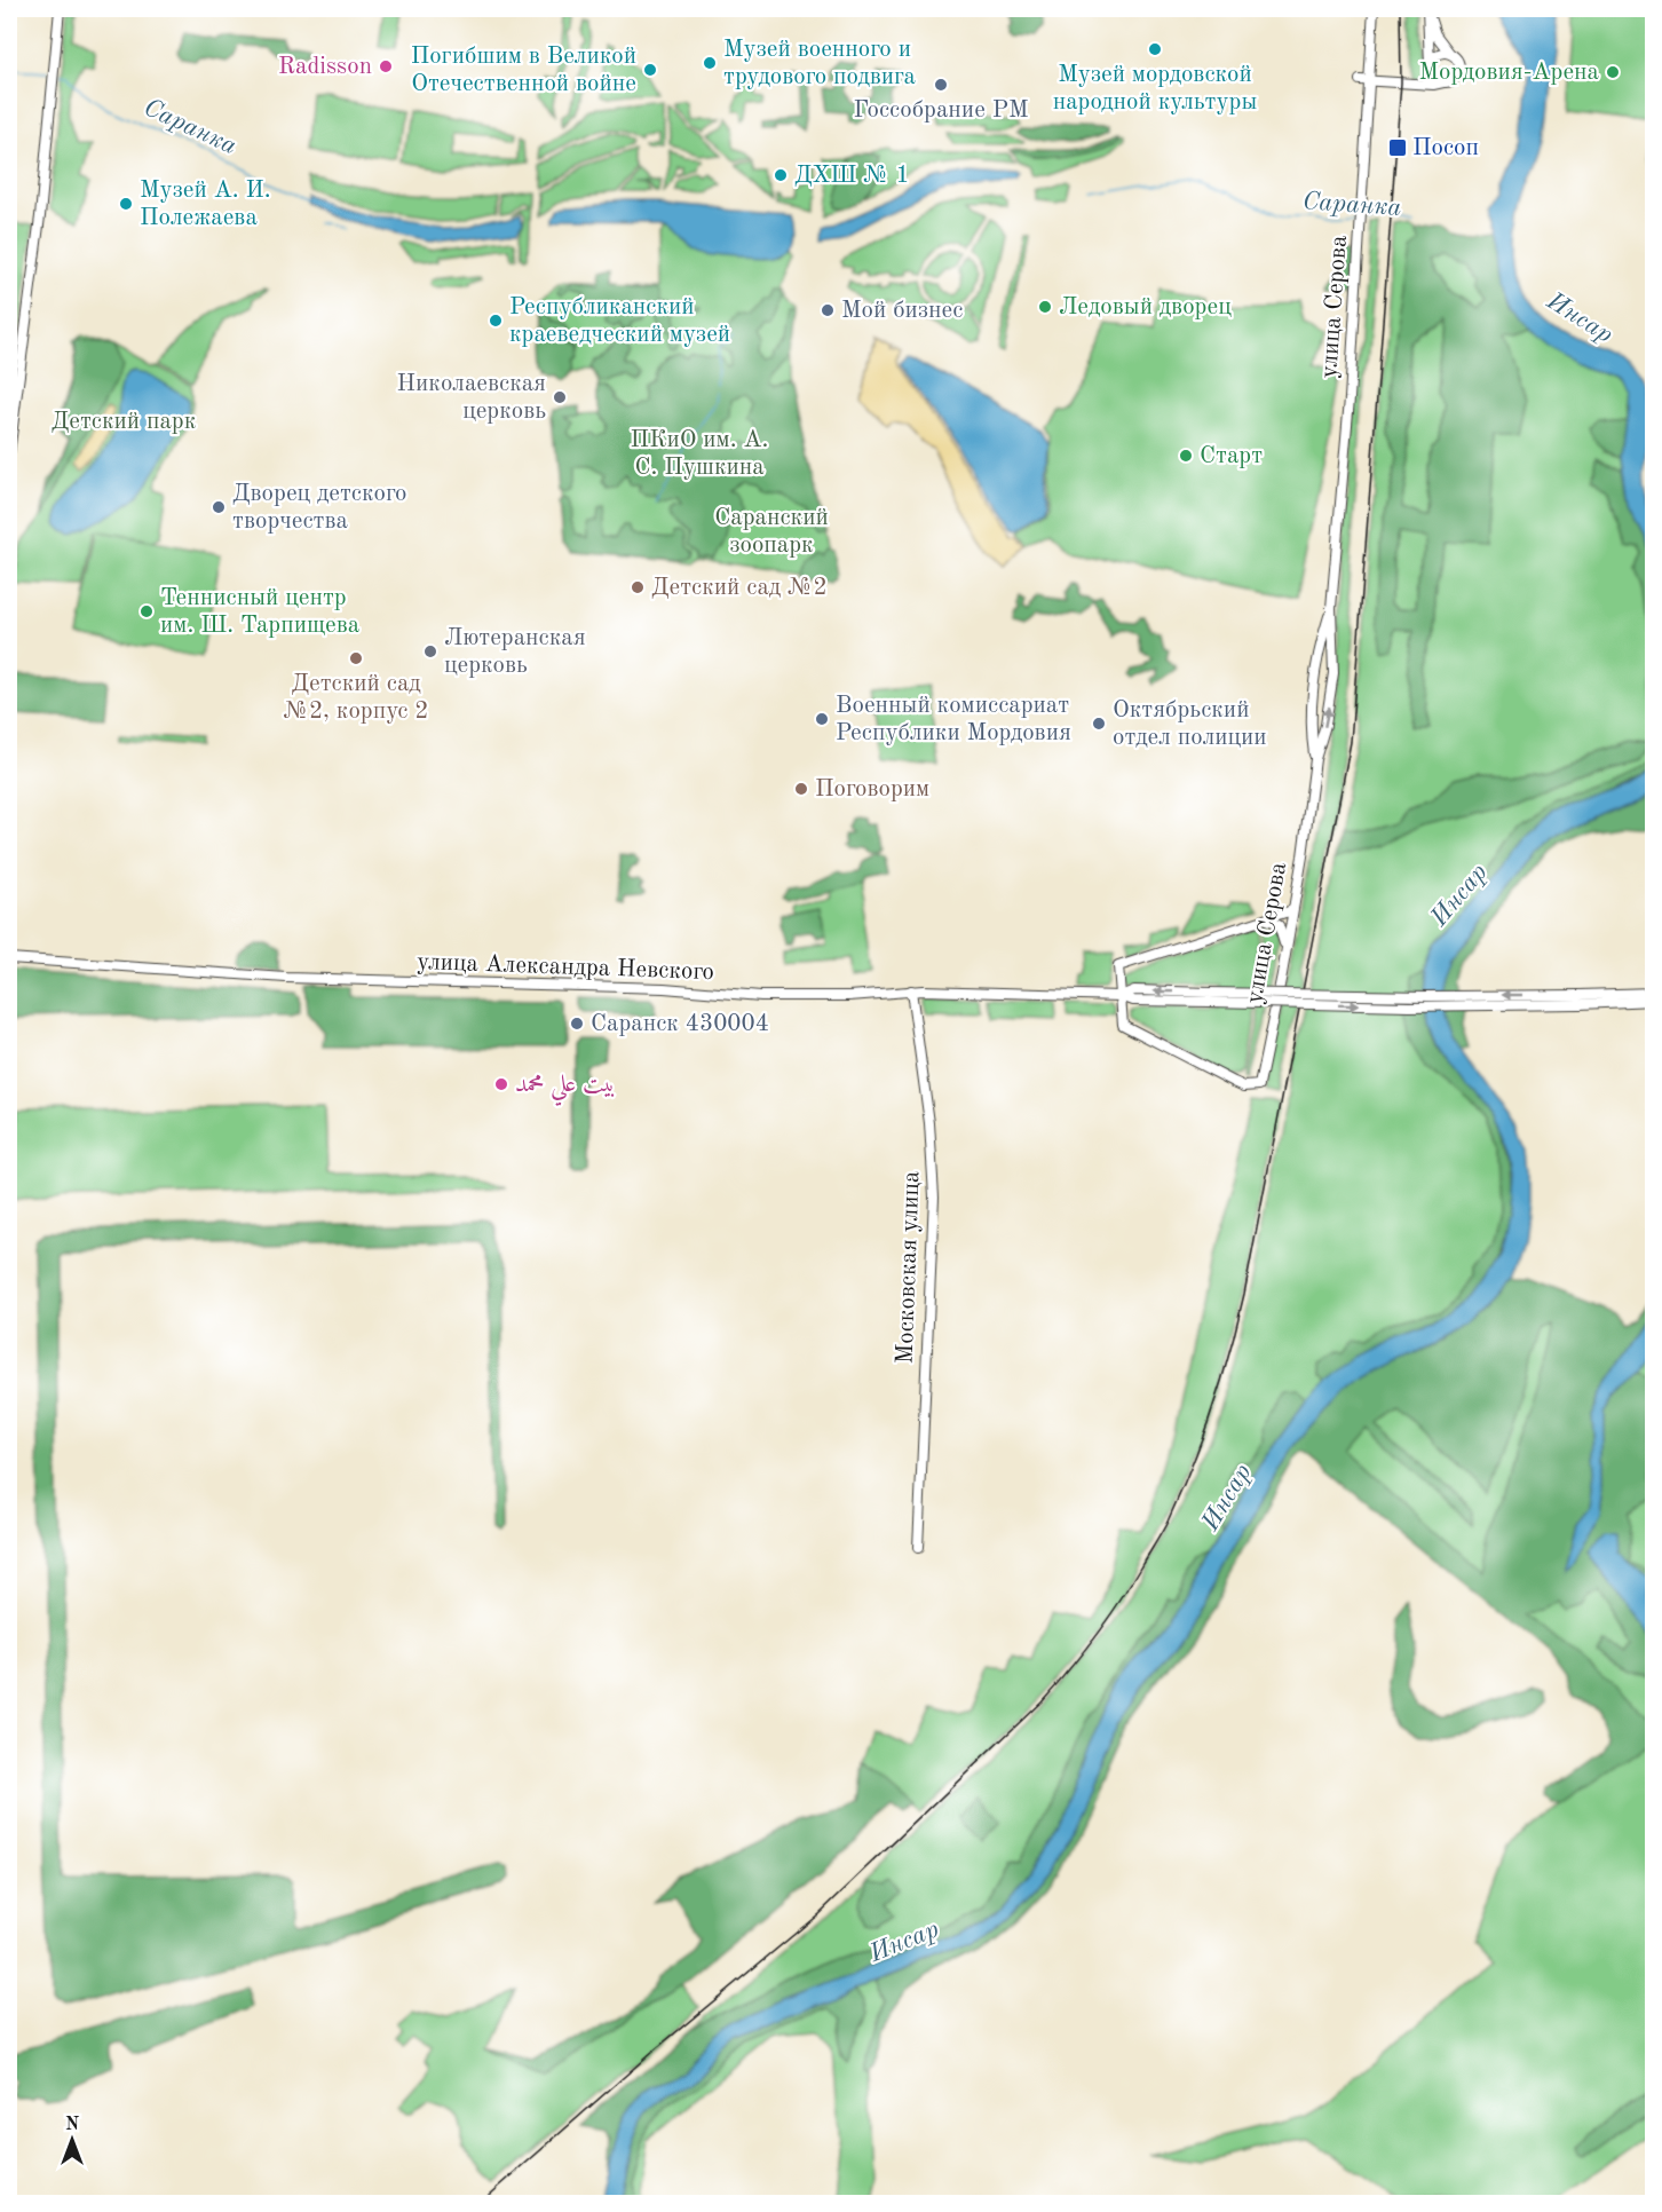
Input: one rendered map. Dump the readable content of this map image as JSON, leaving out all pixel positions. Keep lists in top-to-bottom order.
{
  "streets": {
    "street": ["улица Серова", "улица Александра Невского", "Московская улица"]
  },
  "crossings": [
    ["улица Серова", "улица Александра Невского"],
    ["улица Александра Невского", "Московская улица"]
  ],
  "water": ["Саранка", "Инсар"],
  "parks": ["Детский парк", "ПКиО им. А. С. Пушкина", "Саранский зоопарк"],
  "places": {
    "other": [
      "Музей мордовской народной культуры",
      "Музей военного и трудового подвига",
      "Radisson",
      "Погибшим в Великой Отечественной войне",
      "Мордовия-Арена",
      "Госсобрание РМ",
      "ДХШ № 1",
      "Музей А. И. Полежаева",
      "Ледовый дворец",
      "Мой бизнес",
      "Республиканский краеведческий музей",
      "Николаевская церковь",
      "Старт",
      "Дворец детского творчества",
      "Детский сад №2",
      "Теннисный центр им. Ш. Тарпищева",
      "Лютеранская церковь",
      "Детский сад №2, корпус 2",
      "Военный комиссариат Республики Мордовия",
      "Октябрьский отдел полиции",
      "Поговорим",
      "Саранск 430004",
      "بيت علي محمد"
    ],
    "transit": ["Посоп"]
  },
  "north": "top"
}
